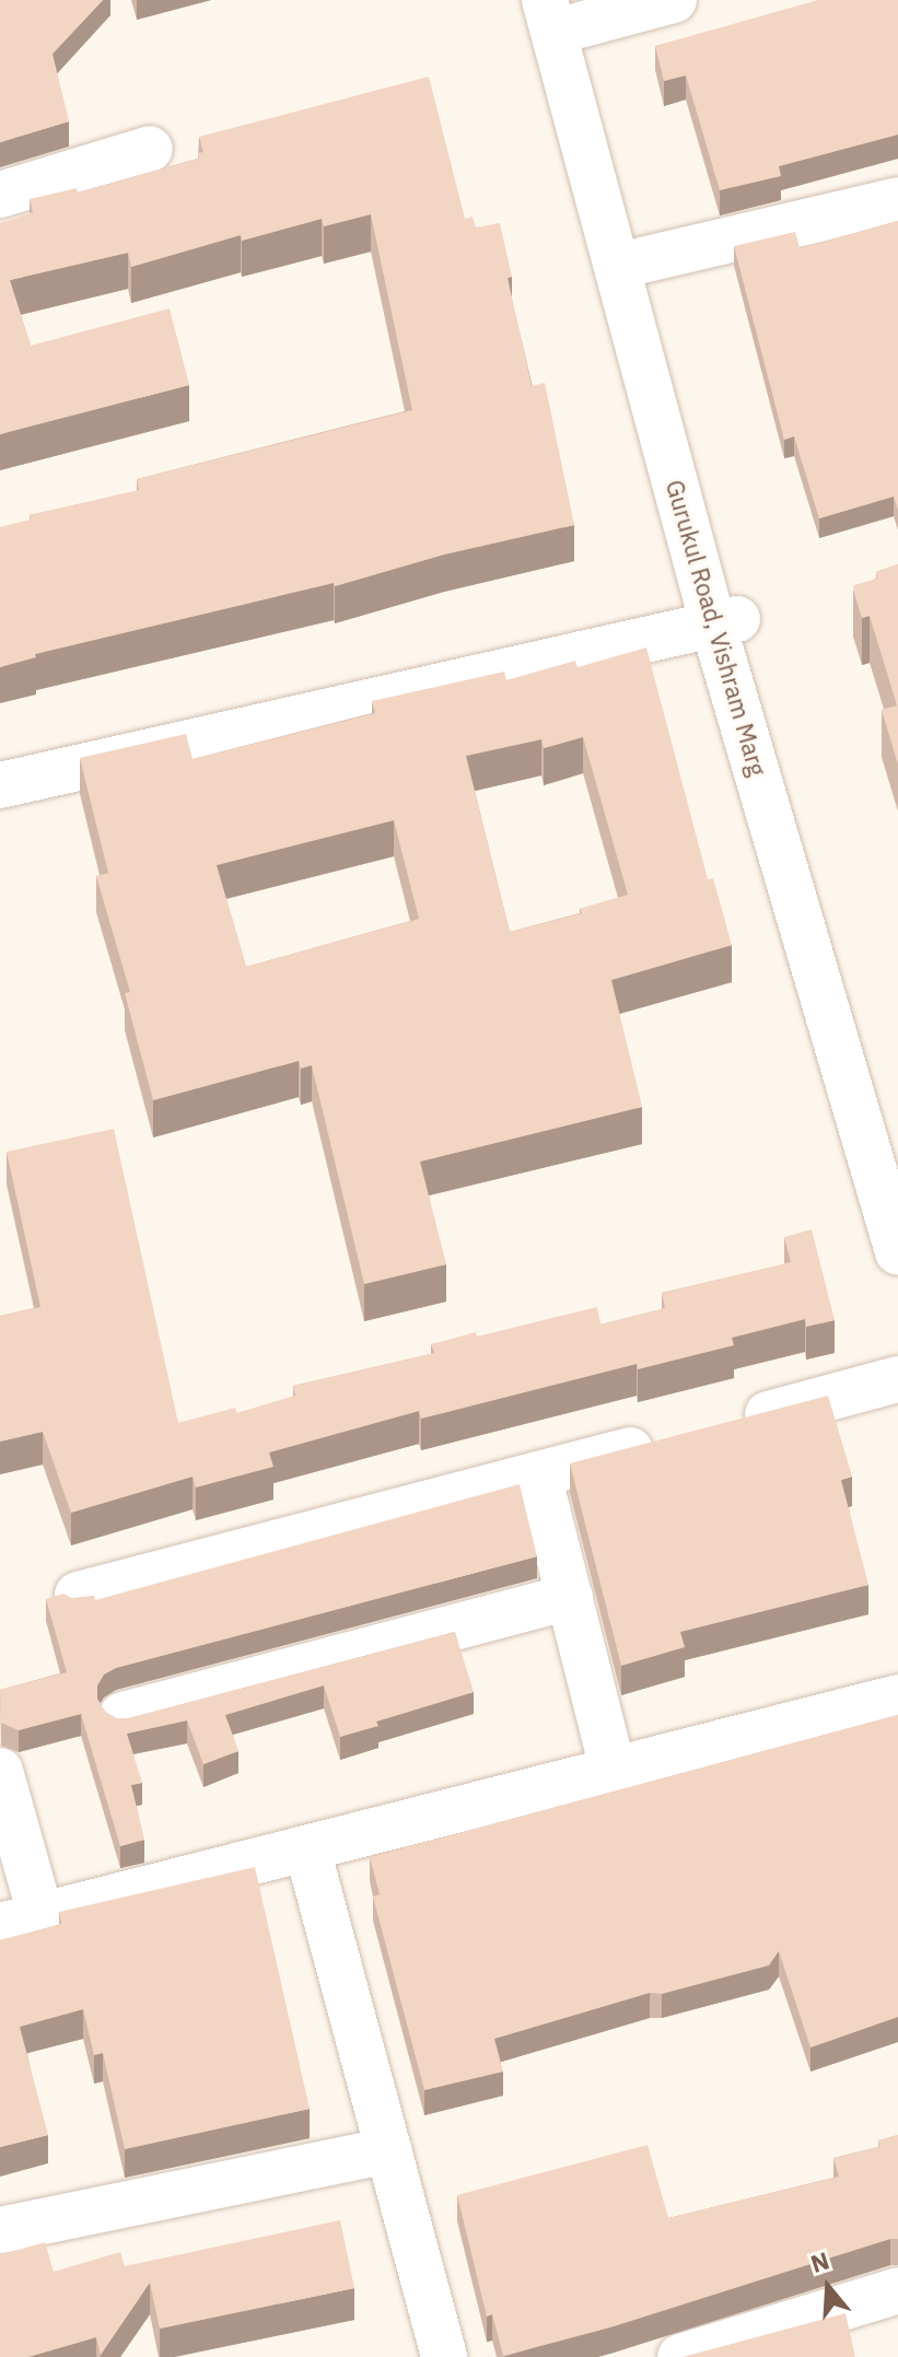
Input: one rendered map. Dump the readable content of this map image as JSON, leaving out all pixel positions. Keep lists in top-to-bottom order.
{
  "streets": {
    "street": ["Gurukul Road, Vishram Marg"]
  },
  "north": "top"
}
